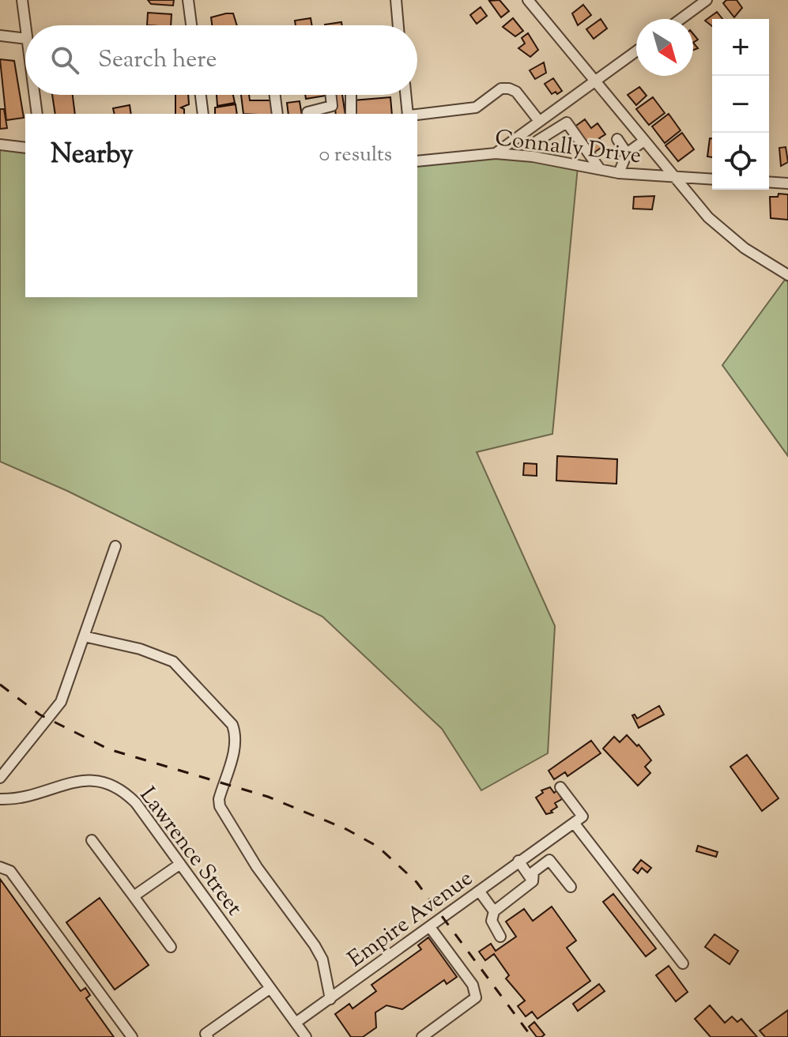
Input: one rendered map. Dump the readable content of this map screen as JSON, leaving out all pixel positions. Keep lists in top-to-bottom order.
{
  "streets": {
    "street": ["Connally Drive", "Lawrence Street", "Empire Avenue"]
  },
  "crossings": [
    ["Lawrence Street", "Empire Avenue"]
  ],
  "north": "bottom right",
  "page": {
    "map_buttons": ["+", "−"],
    "search": "Search here",
    "heading": ["Nearby", "0 results"]
  }
}
